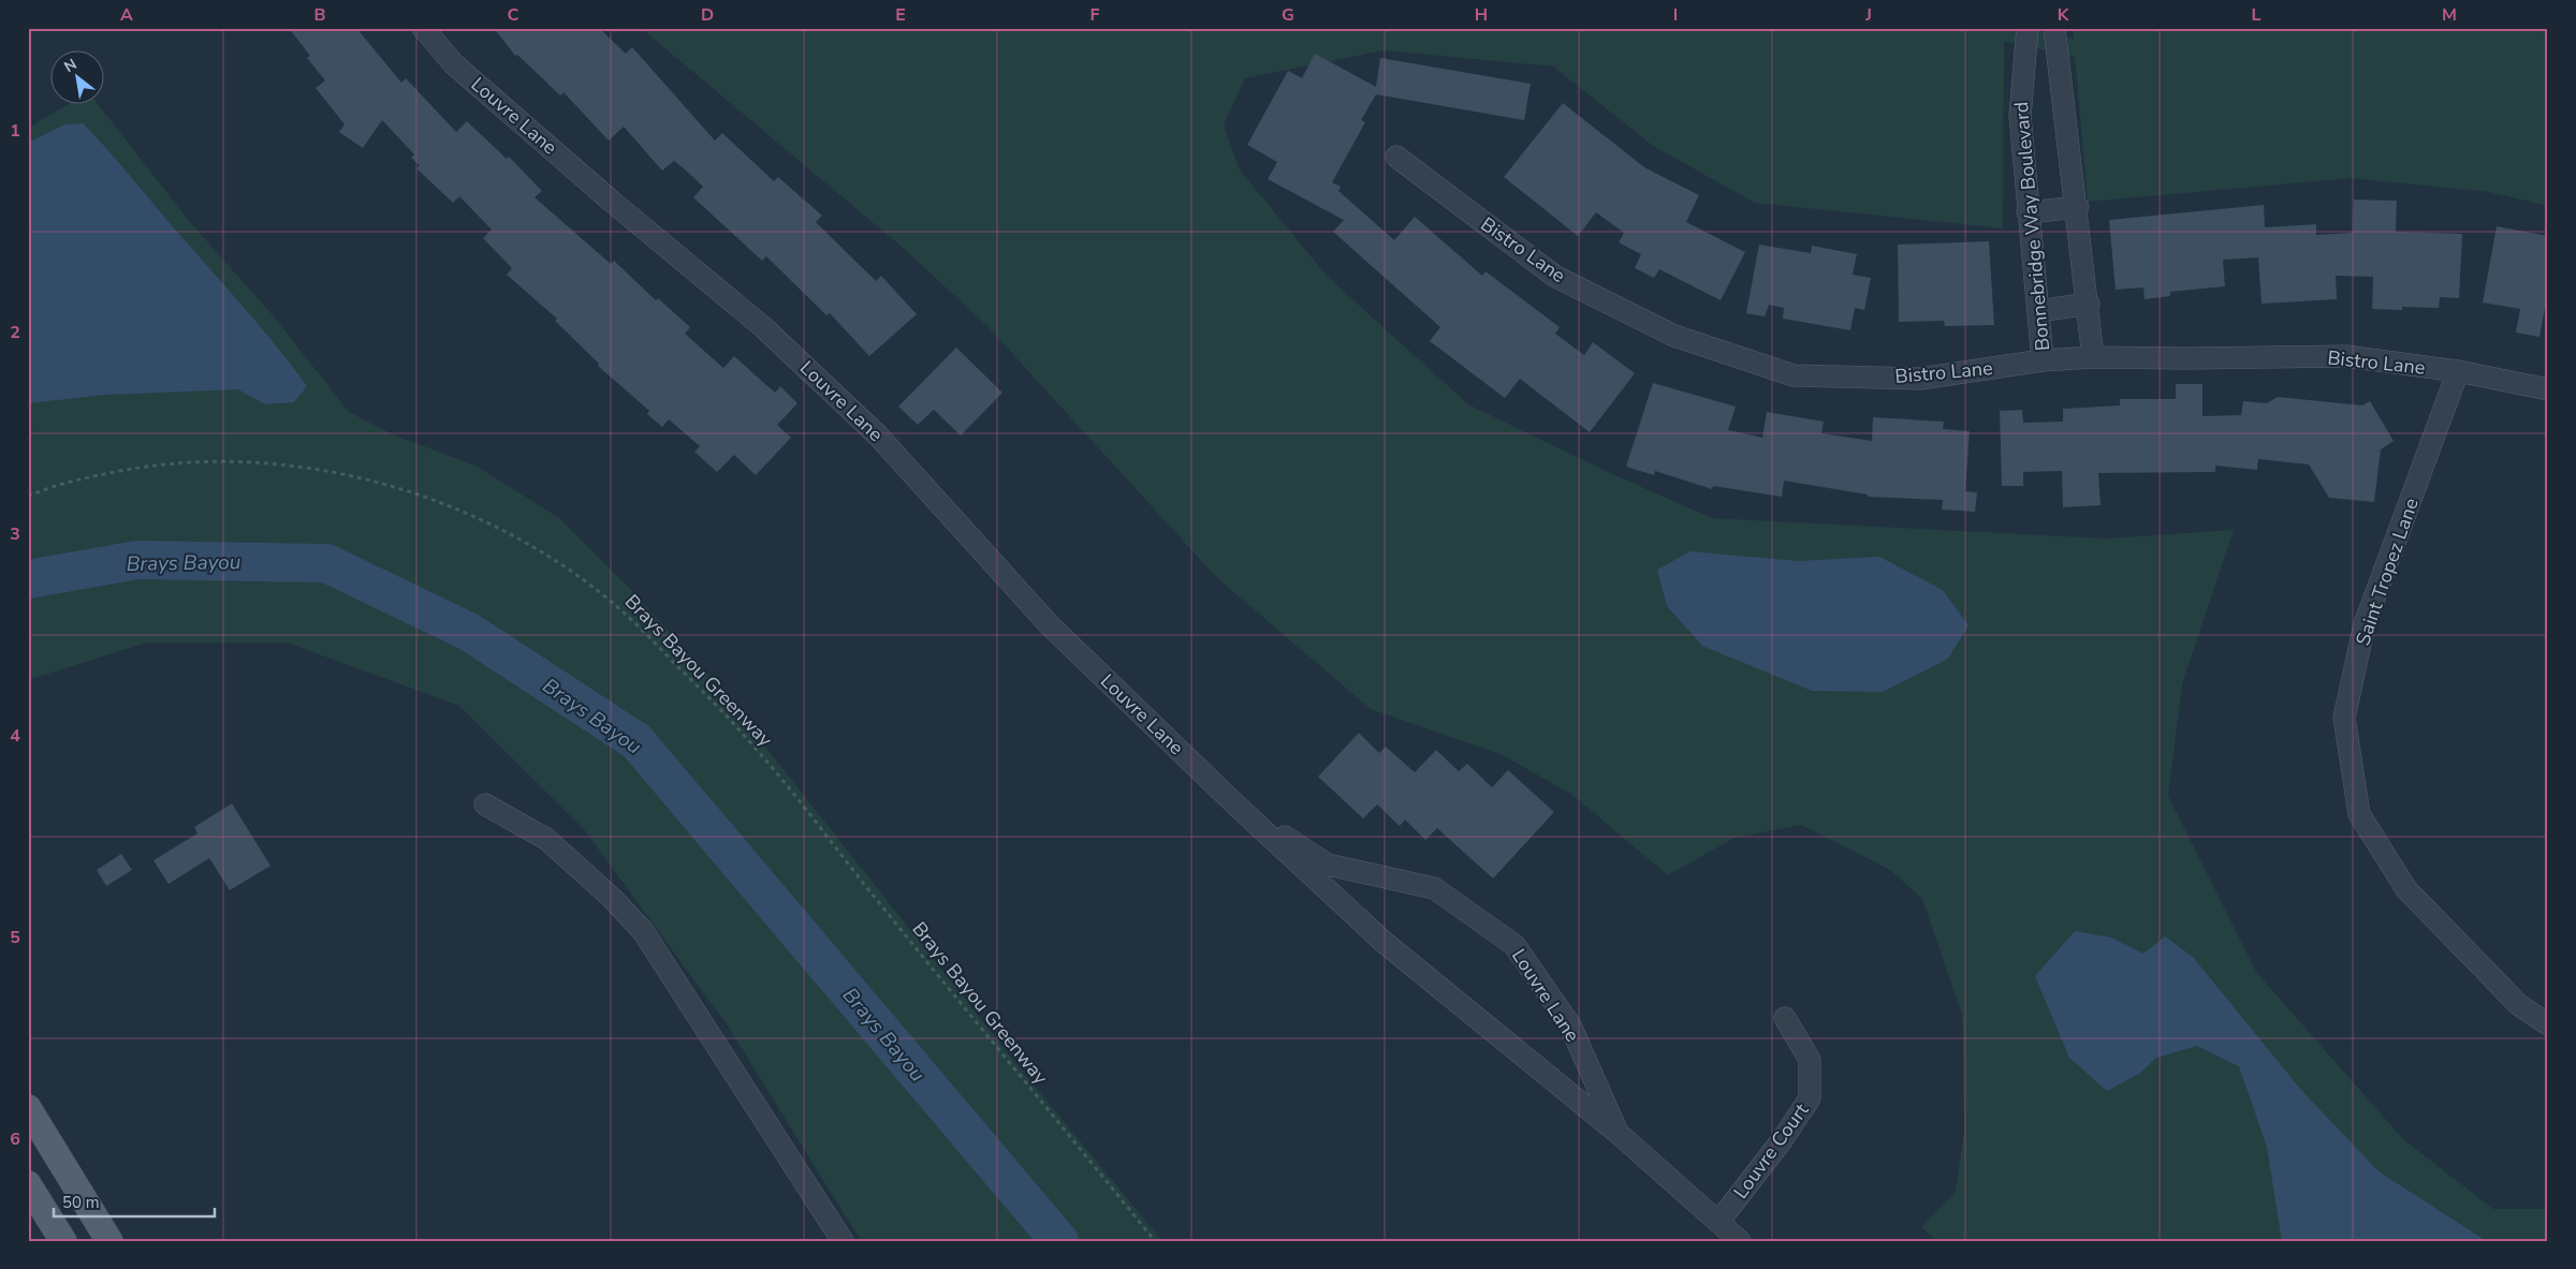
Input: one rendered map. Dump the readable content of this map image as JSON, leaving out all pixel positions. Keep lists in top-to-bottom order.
{
  "streets": {
    "street": [
      "Louvre Lane",
      "Bonnebridge Way Boulevard",
      "Bistro Lane",
      "Saint Tropez Lane",
      "Louvre Court"
    ],
    "path": ["Brays Bayou Greenway"]
  },
  "crossings": [
    ["Louvre Lane", "Louvre Court"],
    ["Bonnebridge Way Boulevard", "Bistro Lane"],
    ["Bistro Lane", "Saint Tropez Lane"]
  ],
  "water": ["Brays Bayou"],
  "scale_bar": "50 m",
  "north": "top left",
  "grid": {
    "columns": [
      "A",
      "B",
      "C",
      "D",
      "E",
      "F",
      "G",
      "H",
      "I",
      "J",
      "K",
      "L",
      "M"
    ],
    "rows": [
      "1",
      "2",
      "3",
      "4",
      "5",
      "6"
    ]
  }
}
